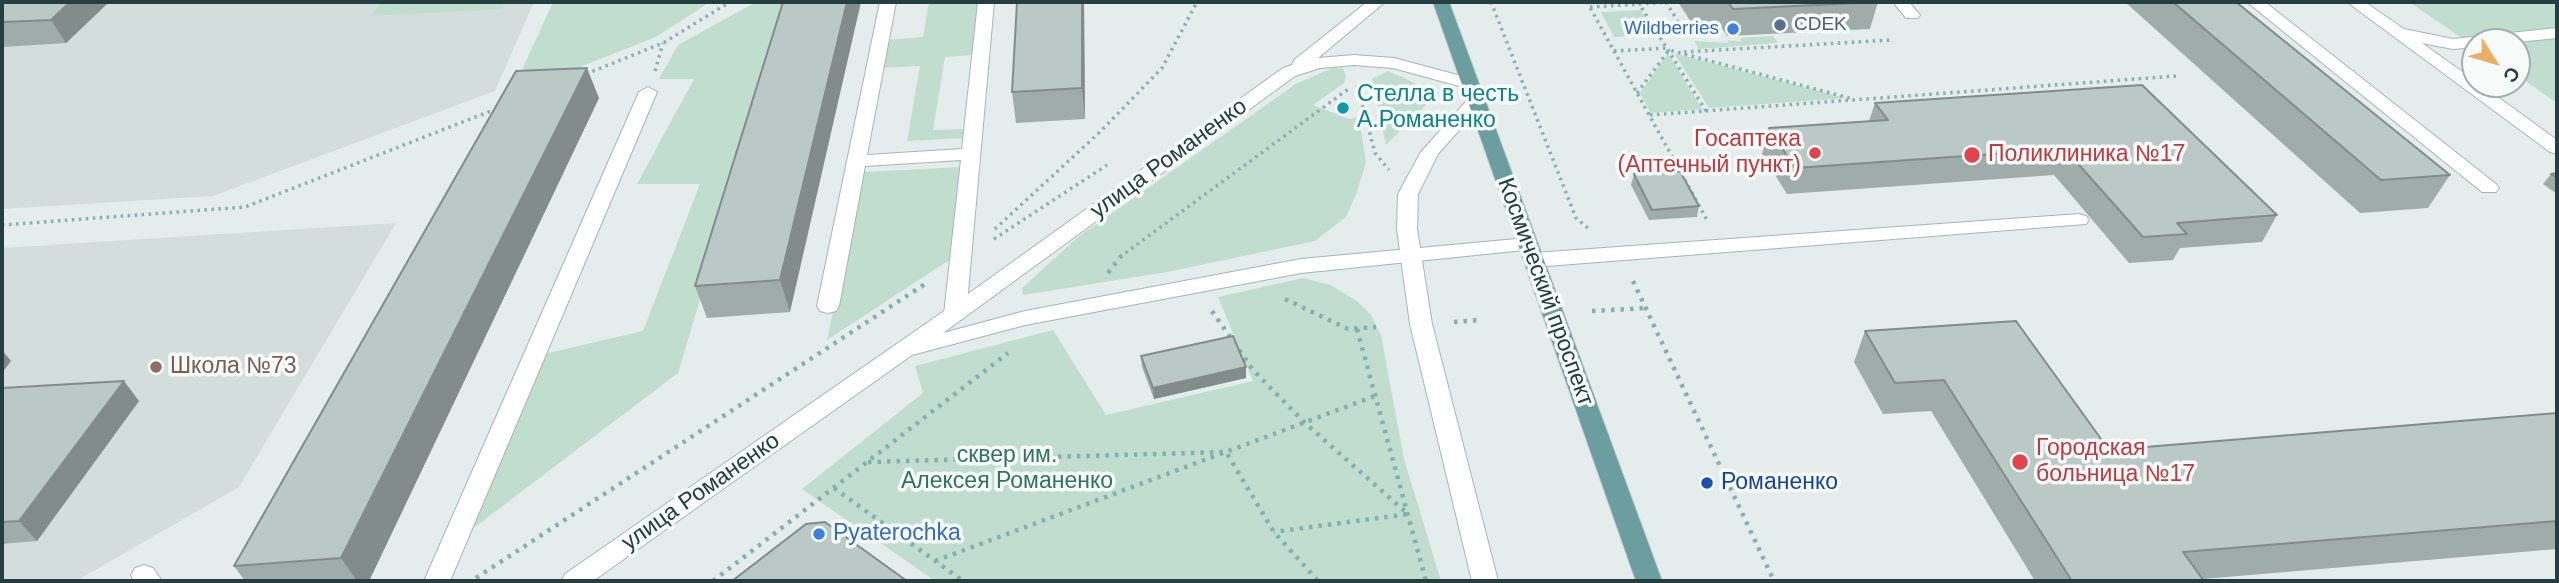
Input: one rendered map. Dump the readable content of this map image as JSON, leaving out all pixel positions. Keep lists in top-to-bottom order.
{
  "streets": {
    "main road": ["улица Романенко", "Космический проспект"]
  },
  "crossings": [
    ["улица Романенко", "Космический проспект"]
  ],
  "parks": ["сквер им. Алексея Романенко"],
  "places": [
    "CDEK",
    "Wildberries",
    "Стелла в честь А.Романенко",
    "Госаптека (Аптечный пункт)",
    "Поликлиника №17",
    "Школа №73",
    "Городская больница №17",
    "Романенко",
    "Pyaterochka"
  ],
  "north": "bottom right"
}
